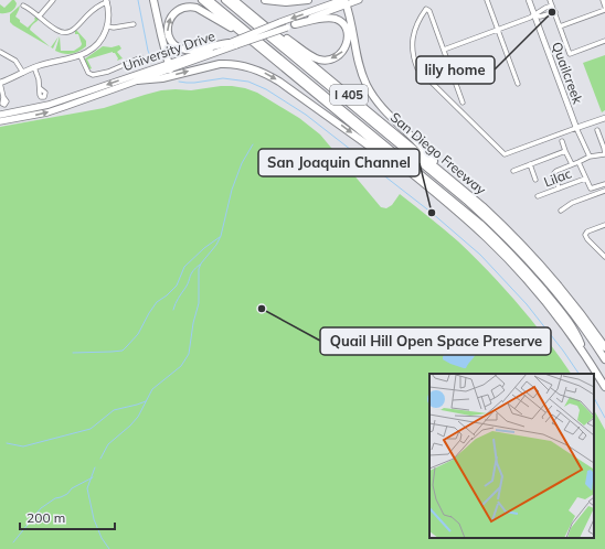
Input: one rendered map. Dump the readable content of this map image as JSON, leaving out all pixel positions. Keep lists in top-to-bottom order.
{
  "streets": {
    "highway": ["I 405", "San Diego Freeway"],
    "main road": ["University Drive"],
    "street": ["Quailcreek", "Lilac"]
  },
  "places": ["lily home", "San Joaquin Channel", "Quail Hill Open Space Preserve"],
  "scale_bar": "200 m"
}
